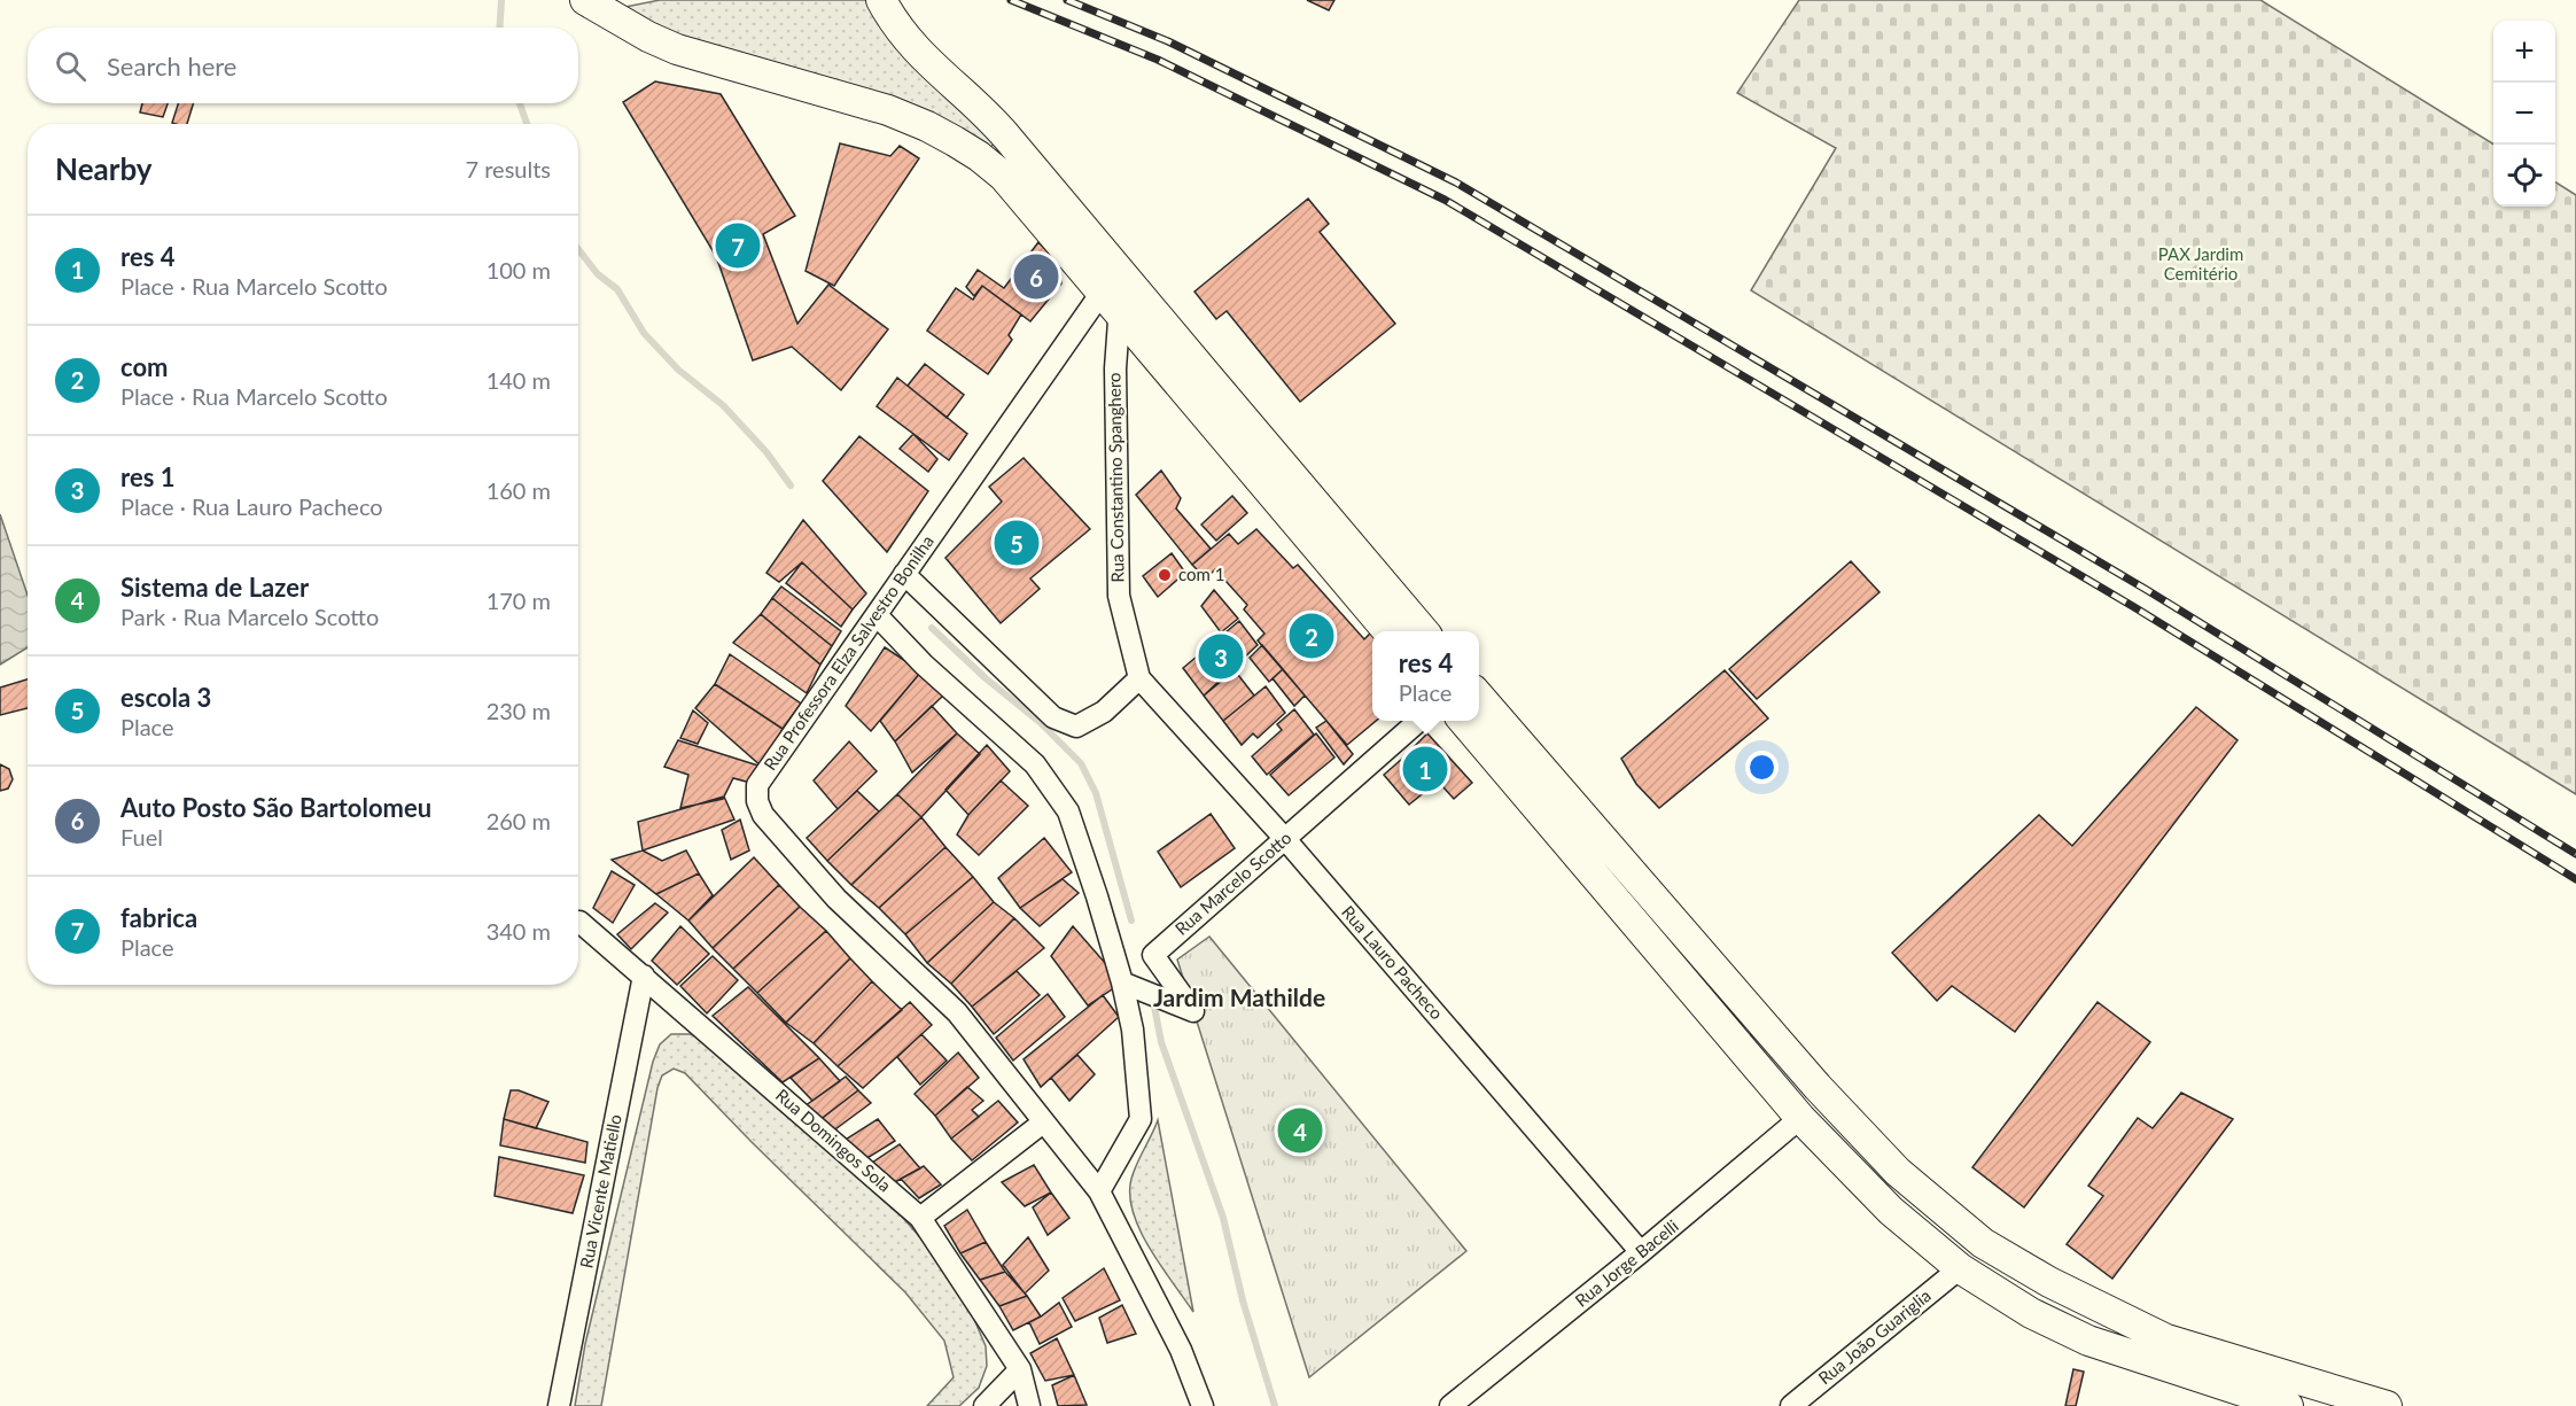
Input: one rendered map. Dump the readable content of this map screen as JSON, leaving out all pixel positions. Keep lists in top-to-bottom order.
{
  "streets": {
    "street": [
      "Rua Constantino Spanghero",
      "Rua Professora Elza Salvestro Bonilha",
      "Rua Marcelo Scotto",
      "Rua Lauro Pacheco",
      "Rua Domingos Sola",
      "Rua Vicente Matiello",
      "Rua Jorge Bacelli",
      "Rua João Guariglia"
    ]
  },
  "crossings": [
    ["Rua Constantino Spanghero", "Rua Professora Elza Salvestro Bonilha"],
    ["Rua Constantino Spanghero", "Rua Lauro Pacheco"],
    ["Rua Marcelo Scotto", "Rua Lauro Pacheco"],
    ["Rua Lauro Pacheco", "Rua Jorge Bacelli"],
    ["Rua Domingos Sola", "Rua Vicente Matiello"]
  ],
  "districts": ["Jardim Mathilde"],
  "parks": ["PAX Jardim Cemitério"],
  "places": ["com 1"],
  "page": {
    "map_buttons": ["+", "−"],
    "search": "Search here",
    "heading": ["Nearby", "7 results"],
    "list": [
      {
        "mark": "1",
        "name": "res 4",
        "note": "Place · Rua Marcelo Scotto",
        "value": "100 m"
      },
      {
        "mark": "2",
        "name": "com",
        "note": "Place · Rua Marcelo Scotto",
        "value": "140 m"
      },
      {
        "mark": "3",
        "name": "res 1",
        "note": "Place · Rua Lauro Pacheco",
        "value": "160 m"
      },
      {
        "mark": "4",
        "name": "Sistema de Lazer",
        "note": "Park · Rua Marcelo Scotto",
        "value": "170 m"
      },
      {
        "mark": "5",
        "name": "escola 3",
        "note": "Place",
        "value": "230 m"
      },
      {
        "mark": "6",
        "name": "Auto Posto São Bartolomeu",
        "note": "Fuel",
        "value": "260 m"
      },
      {
        "mark": "7",
        "name": "fabrica",
        "note": "Place",
        "value": "340 m"
      }
    ],
    "pins": [
      "7",
      "6",
      "5",
      "2",
      "3",
      "1",
      "4"
    ],
    "popup": ["res 4", "Place"]
  }
}
